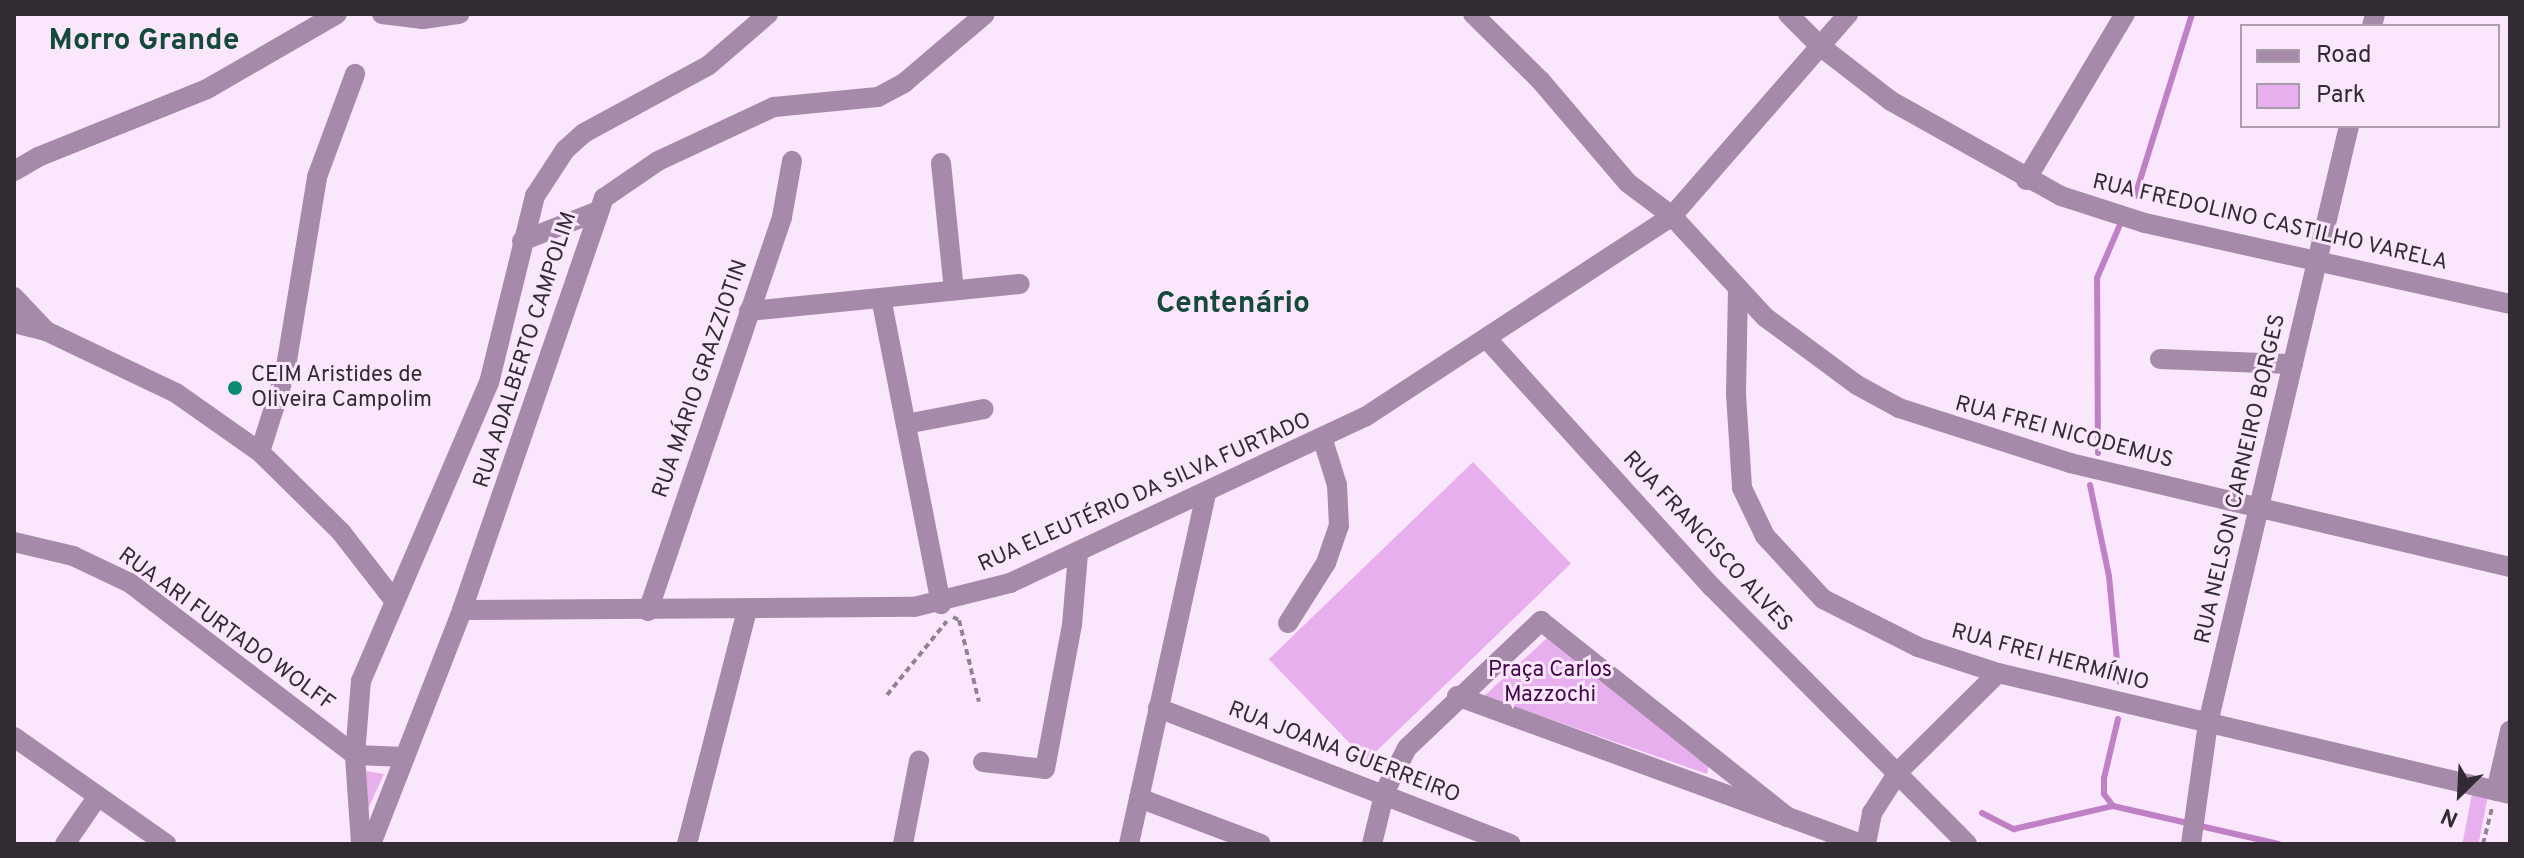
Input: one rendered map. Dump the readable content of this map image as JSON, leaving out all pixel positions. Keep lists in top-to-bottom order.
{
  "streets": {
    "street": [
      "RUA FREDOLINO CASTILHO VARELA",
      "RUA ADALBERTO CAMPOLIM",
      "RUA MÁRIO GRAZZIOTIN",
      "RUA FREI NICODEMUS",
      "RUA NELSON CARNEIRO BORGES",
      "RUA ELEUTÉRIO DA SILVA FURTADO",
      "RUA FRANCISCO ALVES",
      "RUA ARI FURTADO WOLFF",
      "RUA FREI HERMÍNIO",
      "RUA JOANA GUERREIRO"
    ]
  },
  "crossings": [
    ["RUA FREDOLINO CASTILHO VARELA", "RUA NELSON CARNEIRO BORGES"],
    ["RUA FREDOLINO CASTILHO VARELA", "RUA ELEUTÉRIO DA SILVA FURTADO"],
    ["RUA ADALBERTO CAMPOLIM", "RUA ELEUTÉRIO DA SILVA FURTADO"],
    ["RUA MÁRIO GRAZZIOTIN", "RUA ELEUTÉRIO DA SILVA FURTADO"],
    ["RUA FREI NICODEMUS", "RUA NELSON CARNEIRO BORGES"],
    ["RUA FREI NICODEMUS", "RUA ELEUTÉRIO DA SILVA FURTADO"],
    ["RUA FREI NICODEMUS", "RUA FREI HERMÍNIO"],
    ["RUA NELSON CARNEIRO BORGES", "RUA FREI HERMÍNIO"],
    ["RUA ELEUTÉRIO DA SILVA FURTADO", "RUA FRANCISCO ALVES"]
  ],
  "districts": ["Morro Grande", "Centenário"],
  "parks": ["Praça Carlos Mazzochi"],
  "places": ["CEIM Aristides de Oliveira Campolim"],
  "legend": ["Road", "Park"],
  "north": "bottom left"
}
